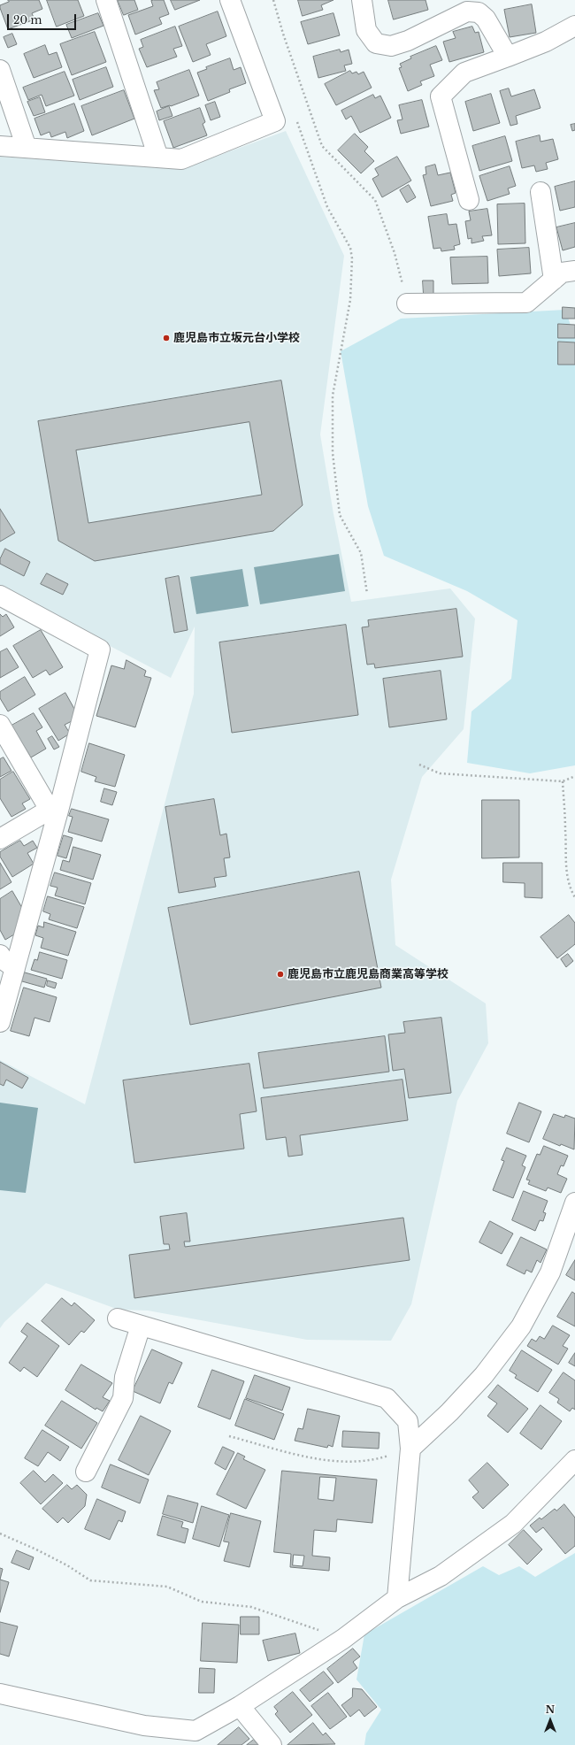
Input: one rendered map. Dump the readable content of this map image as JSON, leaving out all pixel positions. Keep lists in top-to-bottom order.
{
  "places": ["鹿児島市立坂元台小学校", "鹿児島市立鹿児島商業高等学校"],
  "scale_bar": "20 m",
  "north": "top"
}
